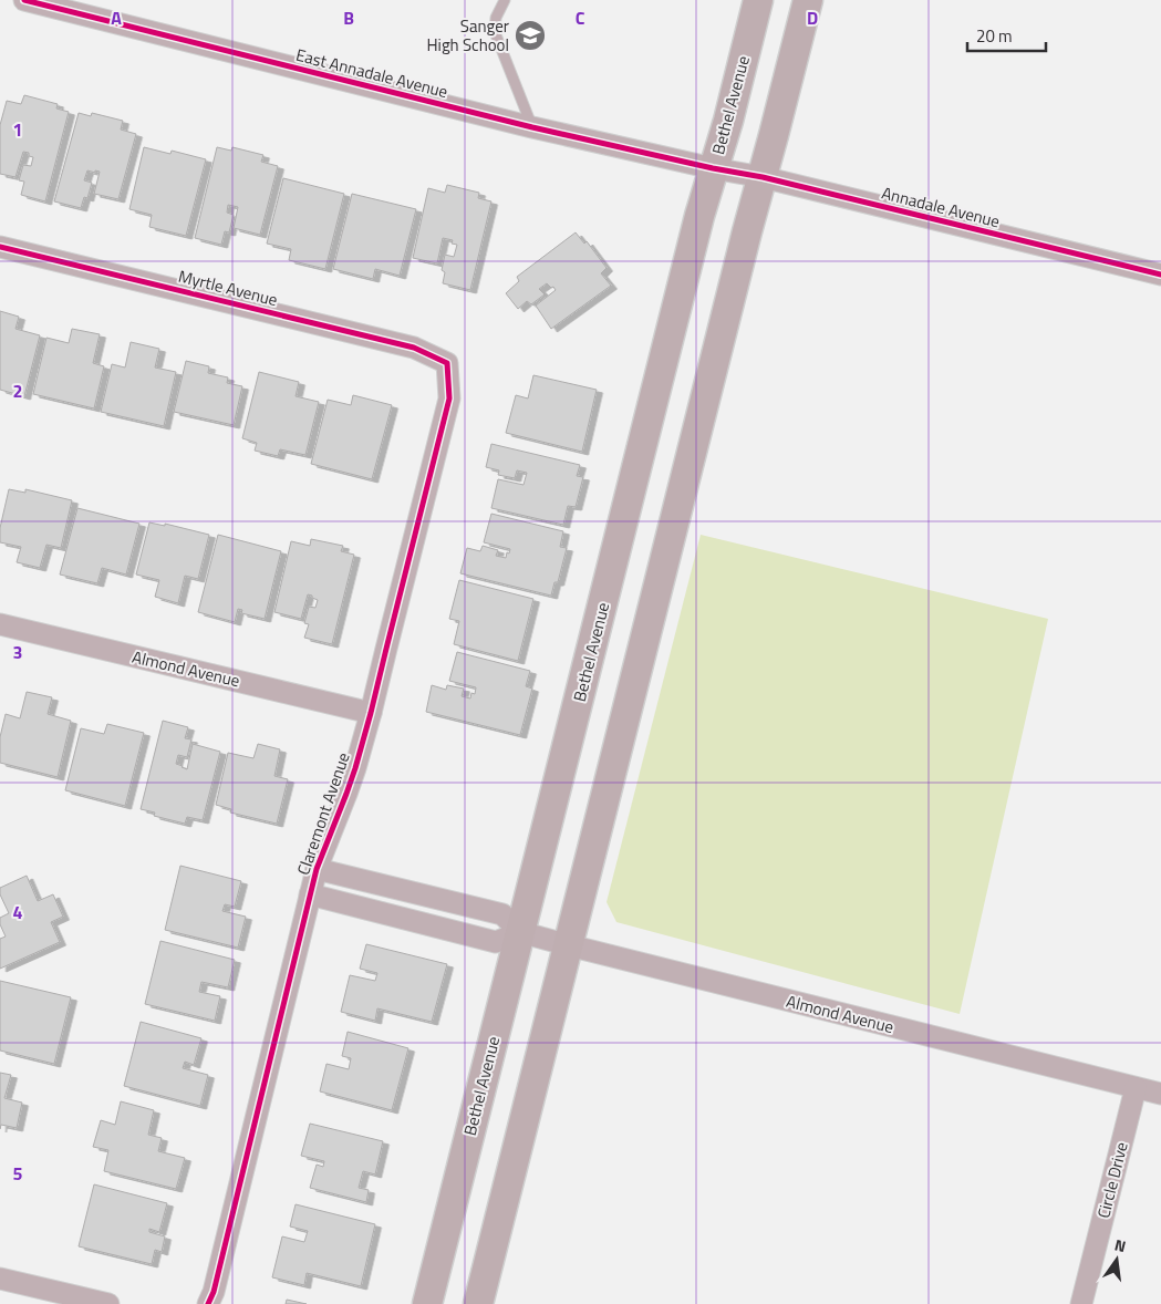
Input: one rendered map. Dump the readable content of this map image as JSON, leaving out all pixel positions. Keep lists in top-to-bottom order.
{
  "streets": {
    "main road": ["Bethel Avenue"],
    "street": [
      "East Annadale Avenue",
      "Annadale Avenue",
      "Myrtle Avenue",
      "Almond Avenue",
      "Claremont Avenue",
      "Circle Drive"
    ]
  },
  "crossings": [
    ["East Annadale Avenue", "Bethel Avenue"],
    ["East Annadale Avenue", "Annadale Avenue"],
    ["Bethel Avenue", "Annadale Avenue"],
    ["Bethel Avenue", "Almond Avenue"],
    ["Myrtle Avenue", "Claremont Avenue"],
    ["Almond Avenue", "Claremont Avenue"],
    ["Almond Avenue", "Circle Drive"]
  ],
  "places": {
    "school or university": ["Sanger High School"]
  },
  "scale_bar": "20 m",
  "north": "top",
  "grid": {
    "columns": [
      "A",
      "B",
      "C",
      "D"
    ],
    "rows": [
      "1",
      "2",
      "3",
      "4",
      "5"
    ]
  }
}
